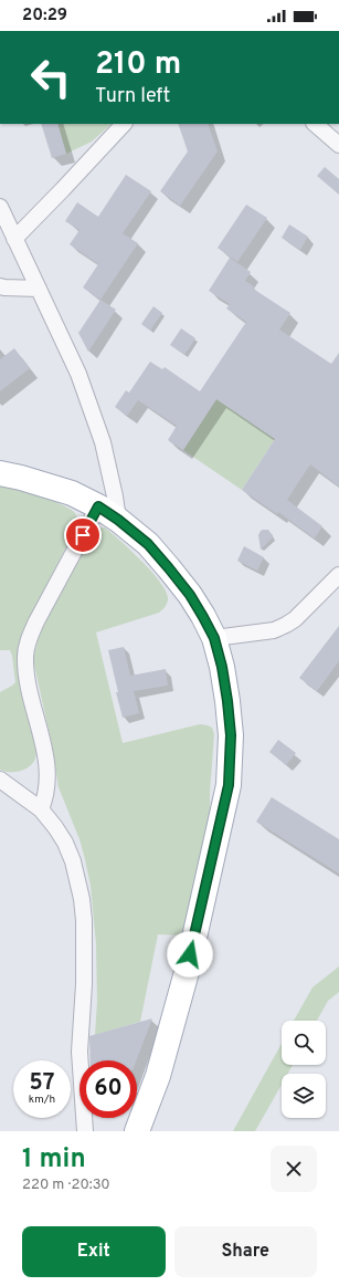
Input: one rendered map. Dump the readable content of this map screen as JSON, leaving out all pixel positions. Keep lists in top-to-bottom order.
{
  "page": {
    "status": "20:29",
    "turn": ["210 m", "Turn left"],
    "speed": "57 km/h",
    "limit": "60",
    "heading": ["1 min", "220 m · 20:30"],
    "buttons": ["Exit", "Share"]
  }
}
